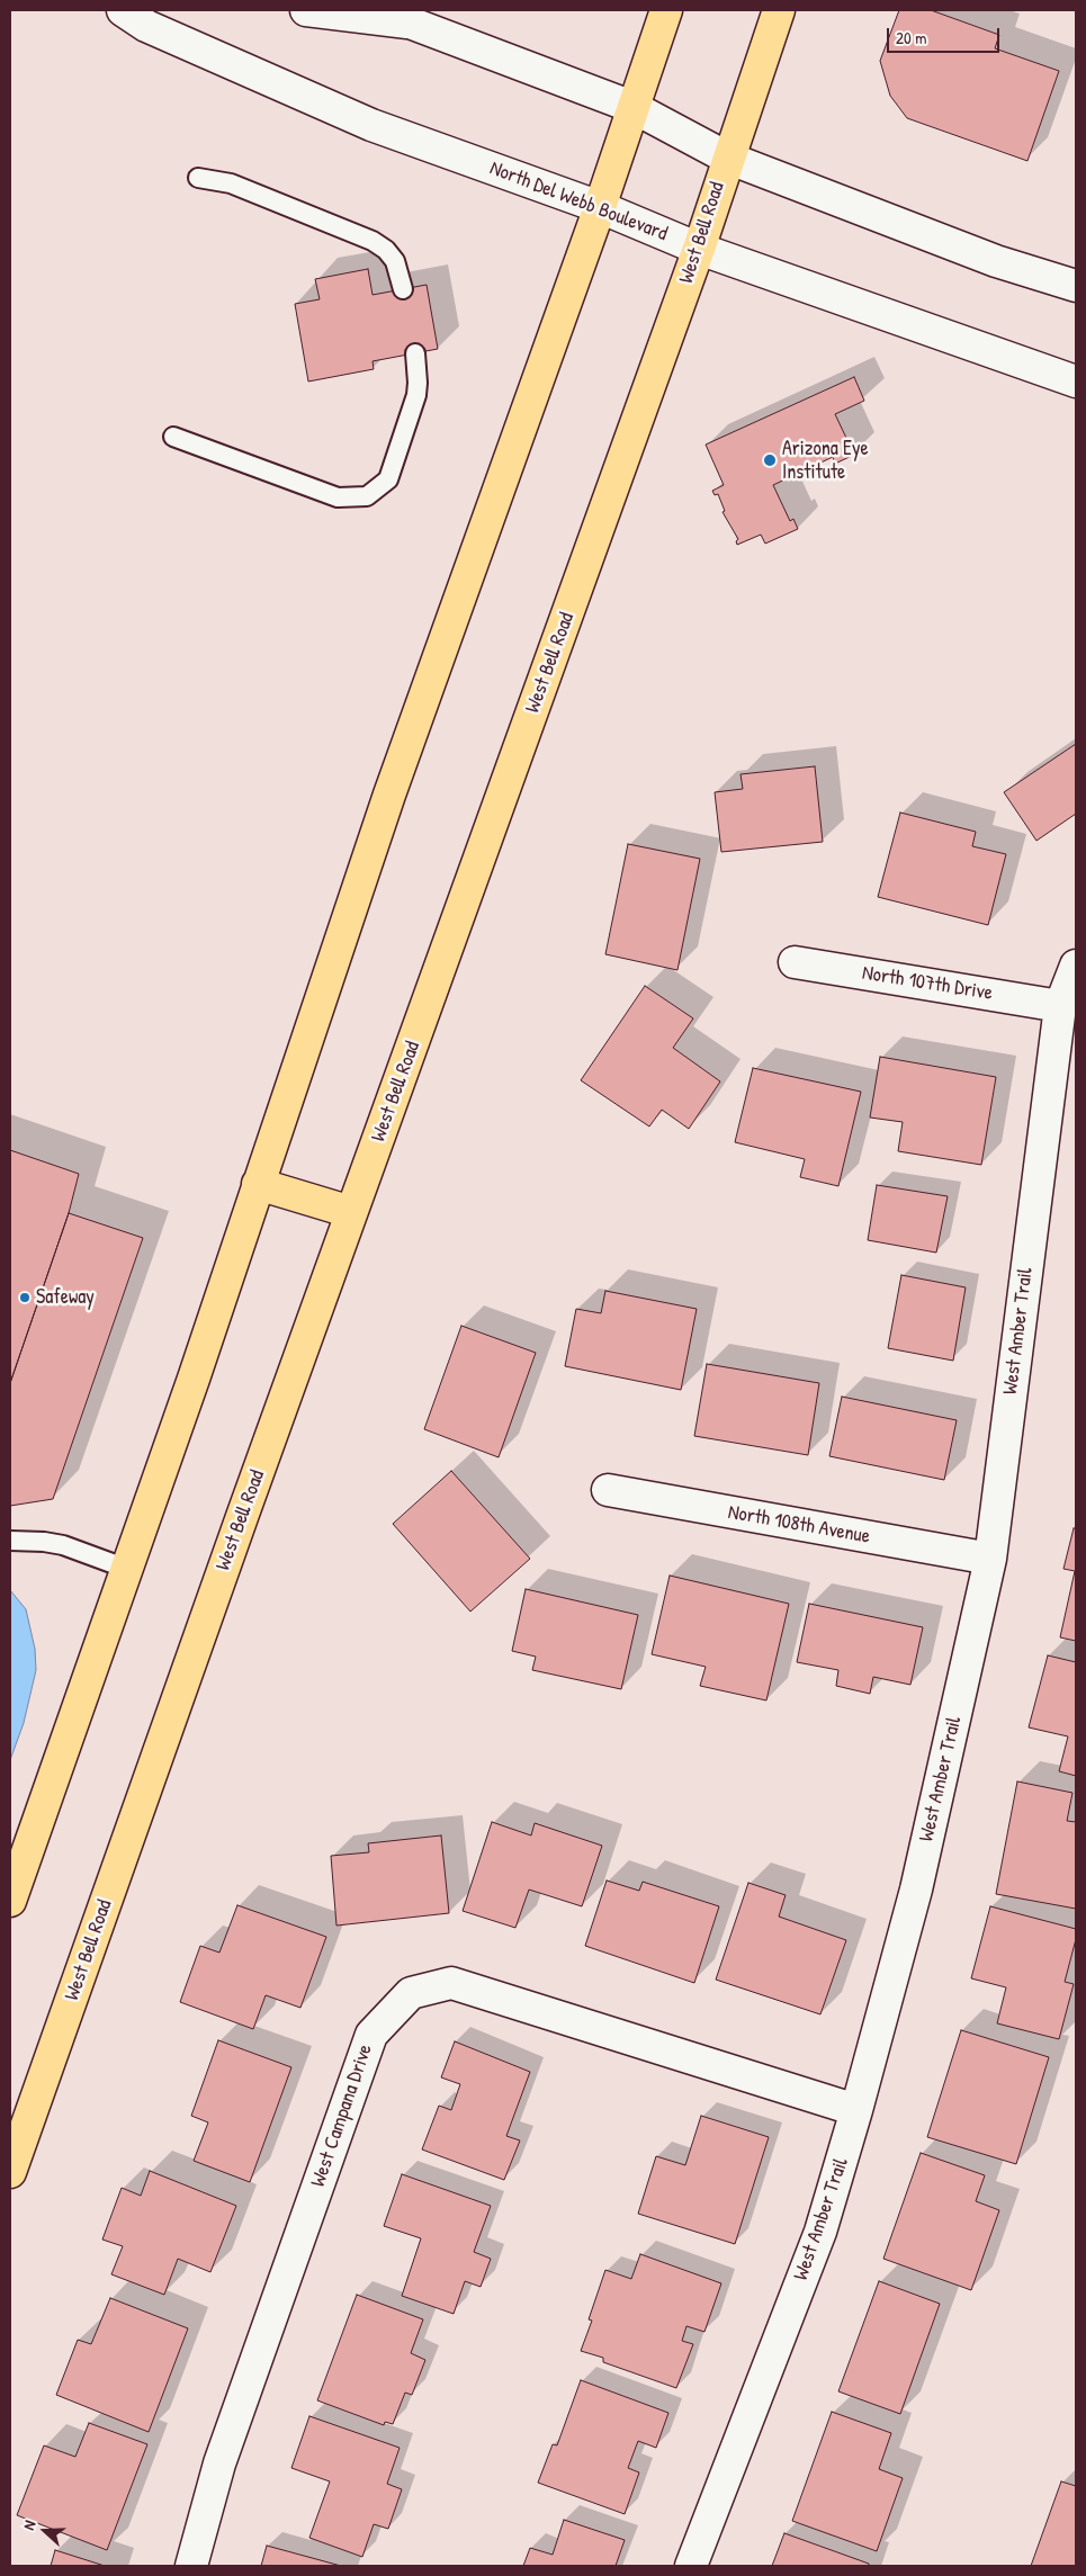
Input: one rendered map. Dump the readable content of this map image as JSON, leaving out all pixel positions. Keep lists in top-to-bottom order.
{
  "streets": {
    "main road": ["West Bell Road"],
    "street": [
      "North Del Webb Boulevard",
      "North 107th Drive",
      "West Amber Trail",
      "North 108th Avenue",
      "West Campana Drive"
    ]
  },
  "crossings": [
    ["North Del Webb Boulevard", "West Bell Road"],
    ["North 107th Drive", "West Amber Trail"],
    ["West Amber Trail", "North 108th Avenue"],
    ["West Amber Trail", "West Campana Drive"]
  ],
  "places": ["Arizona Eye Institute", "Safeway"],
  "scale_bar": "20 m",
  "north": "left"
}
